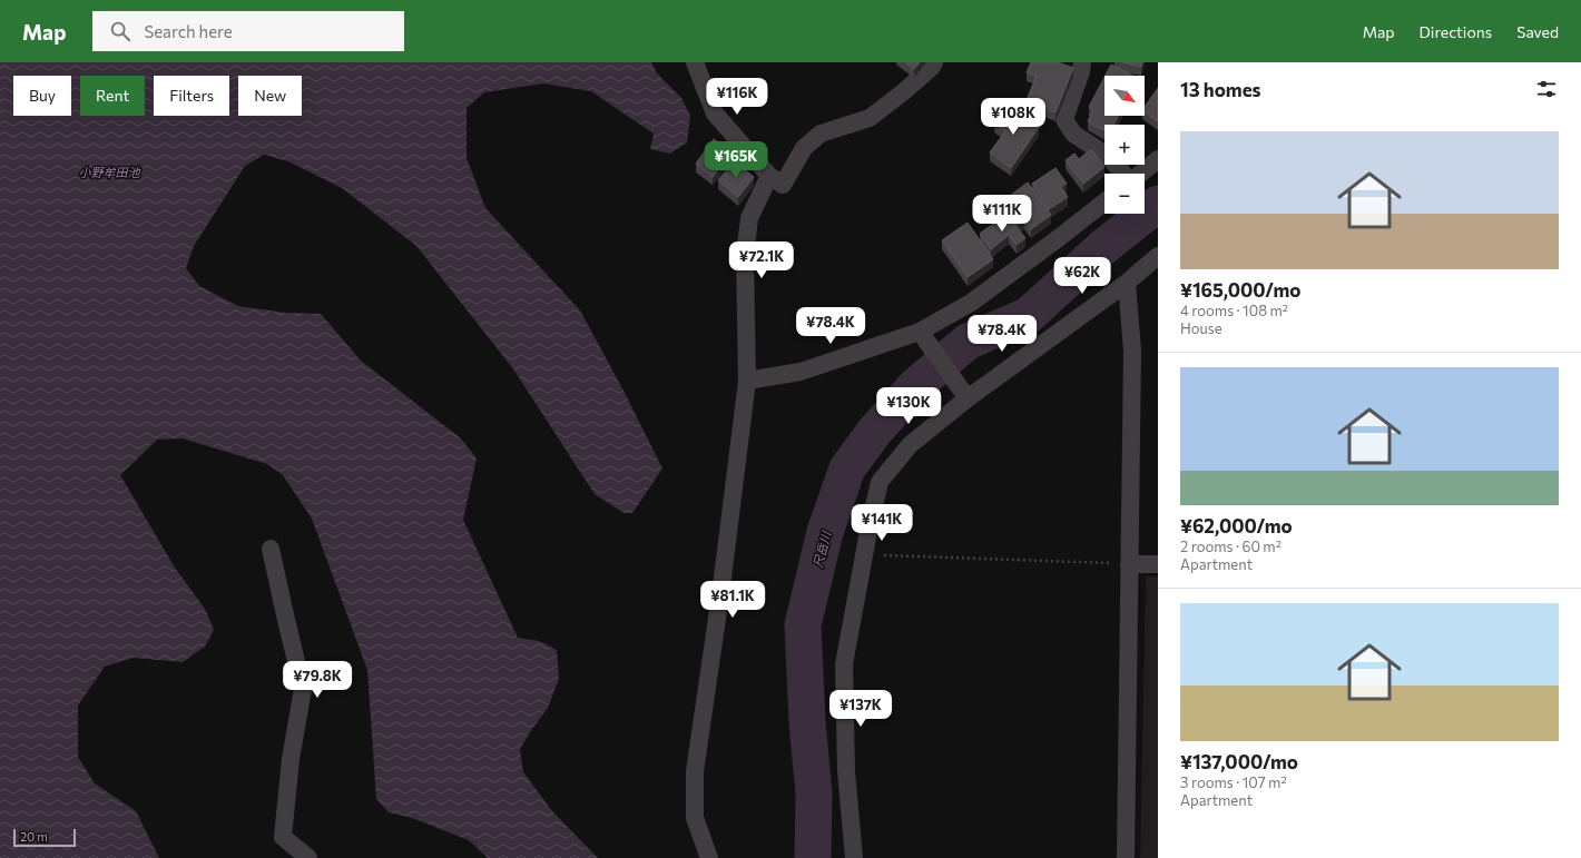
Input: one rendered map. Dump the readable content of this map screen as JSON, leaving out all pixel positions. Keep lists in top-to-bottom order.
{
  "water": ["小野牟田池", "尺岳川"],
  "scale_bar": "20 m",
  "north": "bottom right",
  "page": {
    "header": "Map",
    "search": "Search here",
    "nav": ["Map", "Directions", "Saved"],
    "heading": "13 homes",
    "map_buttons": ["+", "−"],
    "chip": [
      "Buy",
      "Rent",
      "Filters",
      "New"
    ],
    "price": [
      "¥116K",
      "¥108K",
      "¥165K",
      "¥111K",
      "¥72.1K",
      "¥62K",
      "¥78.4K",
      "¥78.4K",
      "¥130K",
      "¥141K",
      "¥81.1K",
      "¥79.8K",
      "¥137K"
    ],
    "list": [
      {
        "name": "¥165,000/mo",
        "note": "4 rooms · 108 m² · House"
      },
      {
        "name": "¥62,000/mo",
        "note": "2 rooms · 60 m² · Apartment"
      },
      {
        "name": "¥137,000/mo",
        "note": "3 rooms · 107 m² · Apartment"
      }
    ],
    "scale": "20 m"
  }
}
